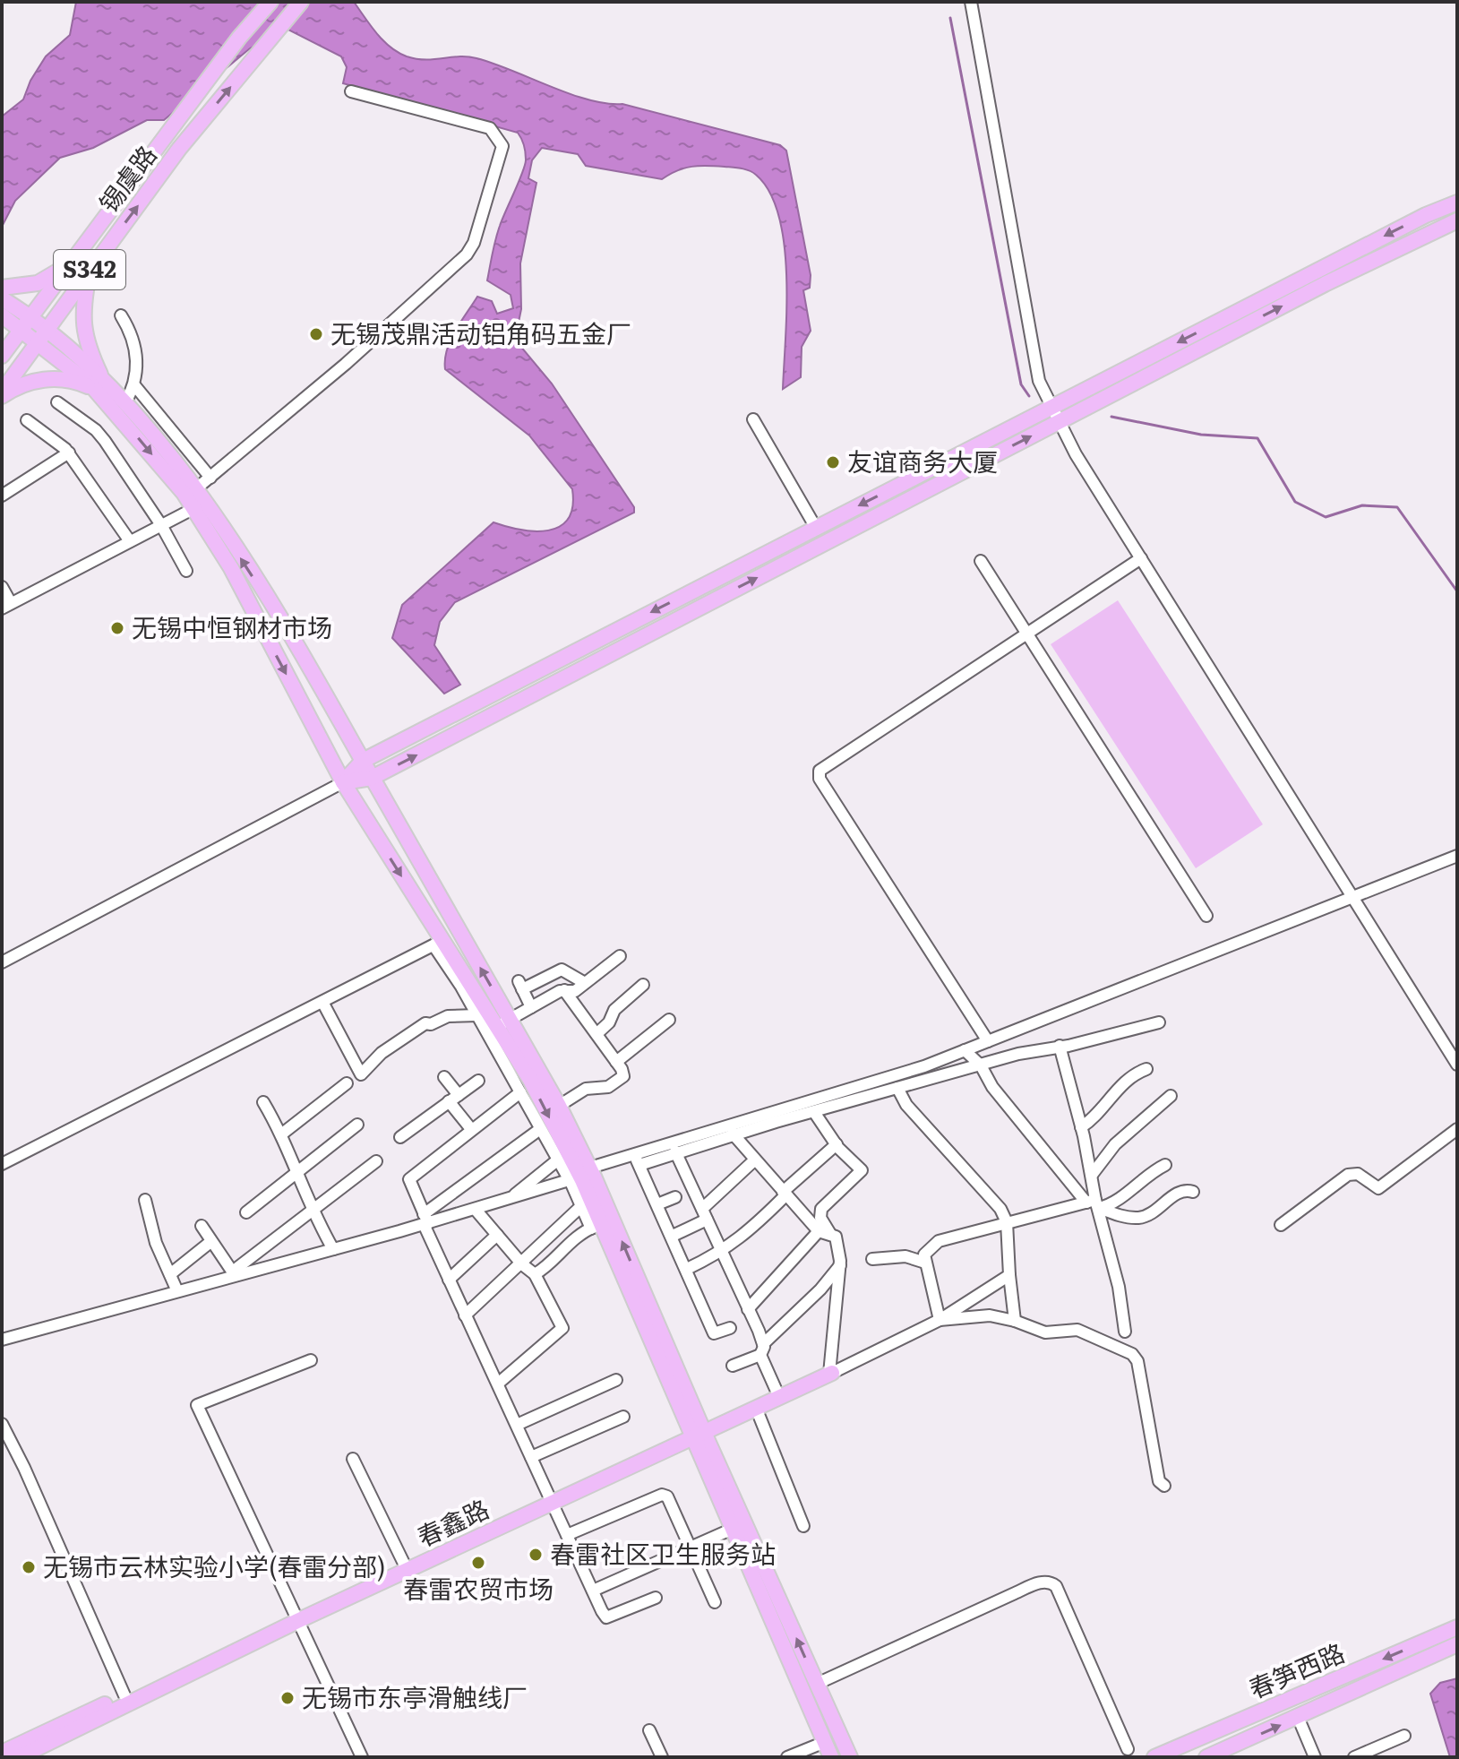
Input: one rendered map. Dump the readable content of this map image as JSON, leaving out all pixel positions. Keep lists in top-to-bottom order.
{
  "streets": {
    "main road": [
      "锡虞路",
      "S342",
      "春鑫路",
      "春笋西路"
    ]
  },
  "places": [
    "无锡茂鼎活动铝角码五金厂",
    "友谊商务大厦",
    "无锡中恒钢材市场",
    "春雷社区卫生服务站",
    "春雷农贸市场",
    "无锡市云林实验小学(春雷分部)",
    "无锡市东亭滑触线厂"
  ]
}
